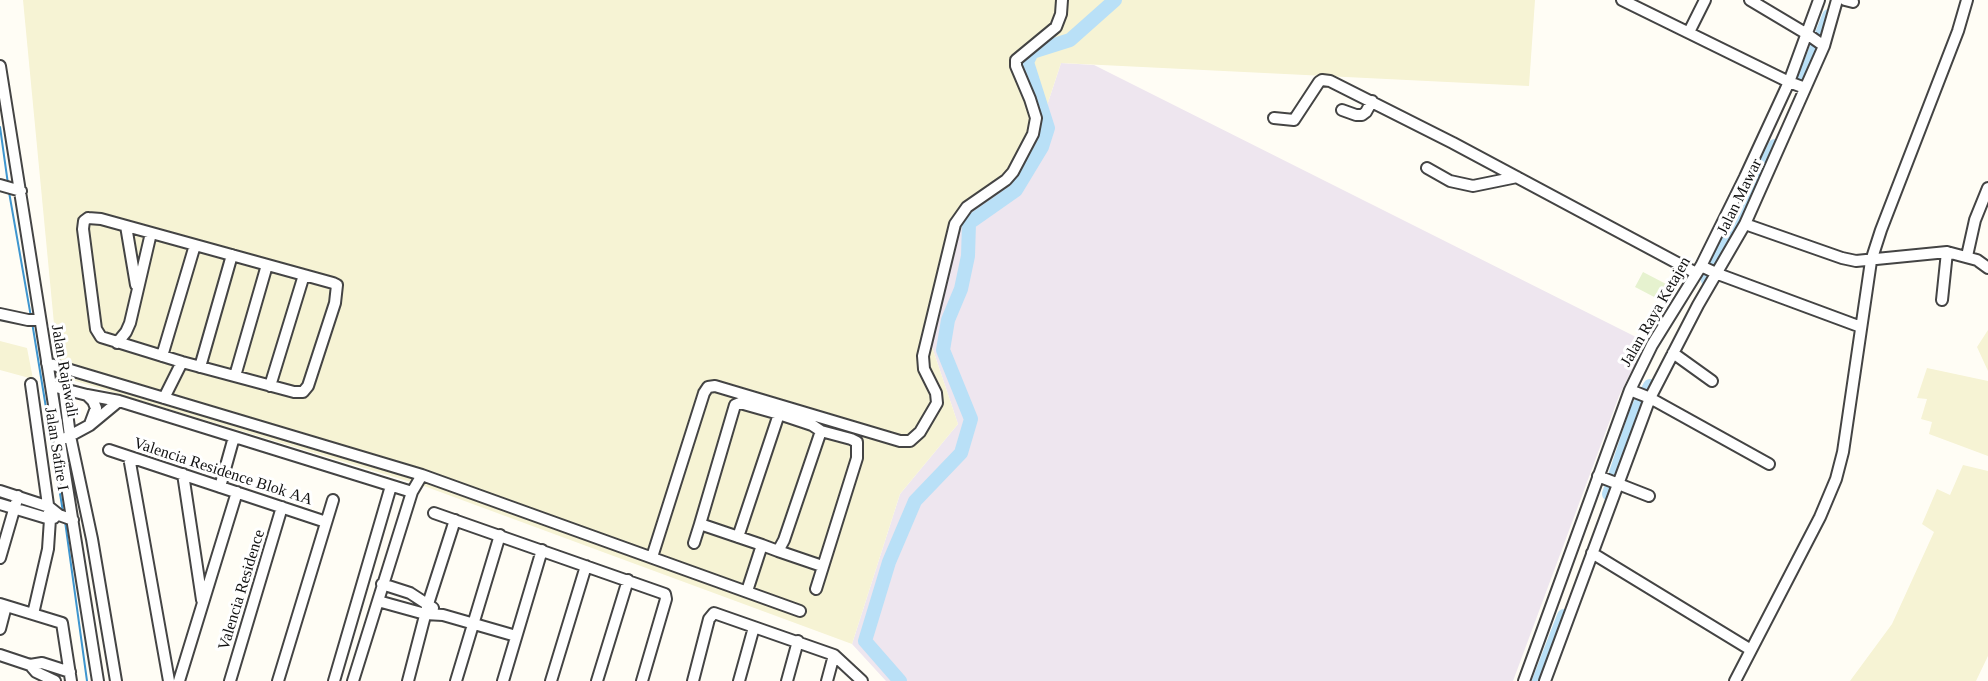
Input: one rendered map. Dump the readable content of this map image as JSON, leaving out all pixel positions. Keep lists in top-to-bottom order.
{
  "streets": {
    "street": [
      "Jalan Mawar",
      "Jalan Raya Ketajen",
      "Jalan Rajawali",
      "Jalan Safire I",
      "Valencia Residence Blok AA",
      "Valencia Residence"
    ]
  },
  "crossings": [
    ["Jalan Mawar", "Jalan Raya Ketajen"],
    ["Jalan Rajawali", "Jalan Safire I"],
    ["Valencia Residence Blok AA", "Valencia Residence"]
  ]
}
